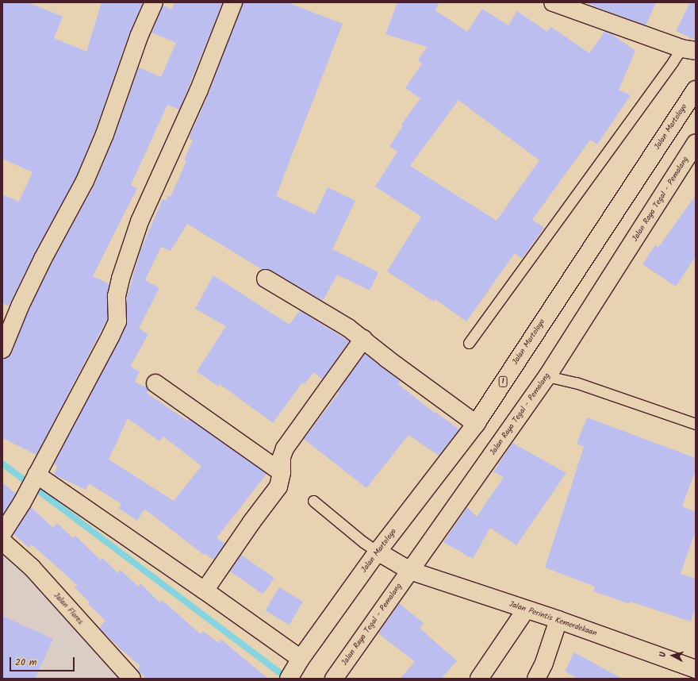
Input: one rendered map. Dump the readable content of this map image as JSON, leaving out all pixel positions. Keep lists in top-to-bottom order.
{
  "streets": {
    "main road": [
      "Jalan Martoloyo",
      "Jalan Raya Tegal - Pemalang",
      "1",
      "Jalan Flores",
      "Jalan Perintis Kemerdekaan"
    ]
  },
  "crossings": [
    ["Jalan Martoloyo", "Jalan Perintis Kemerdekaan"],
    ["Jalan Raya Tegal - Pemalang", "Jalan Perintis Kemerdekaan"]
  ],
  "scale_bar": "20 m",
  "north": "left"
}
